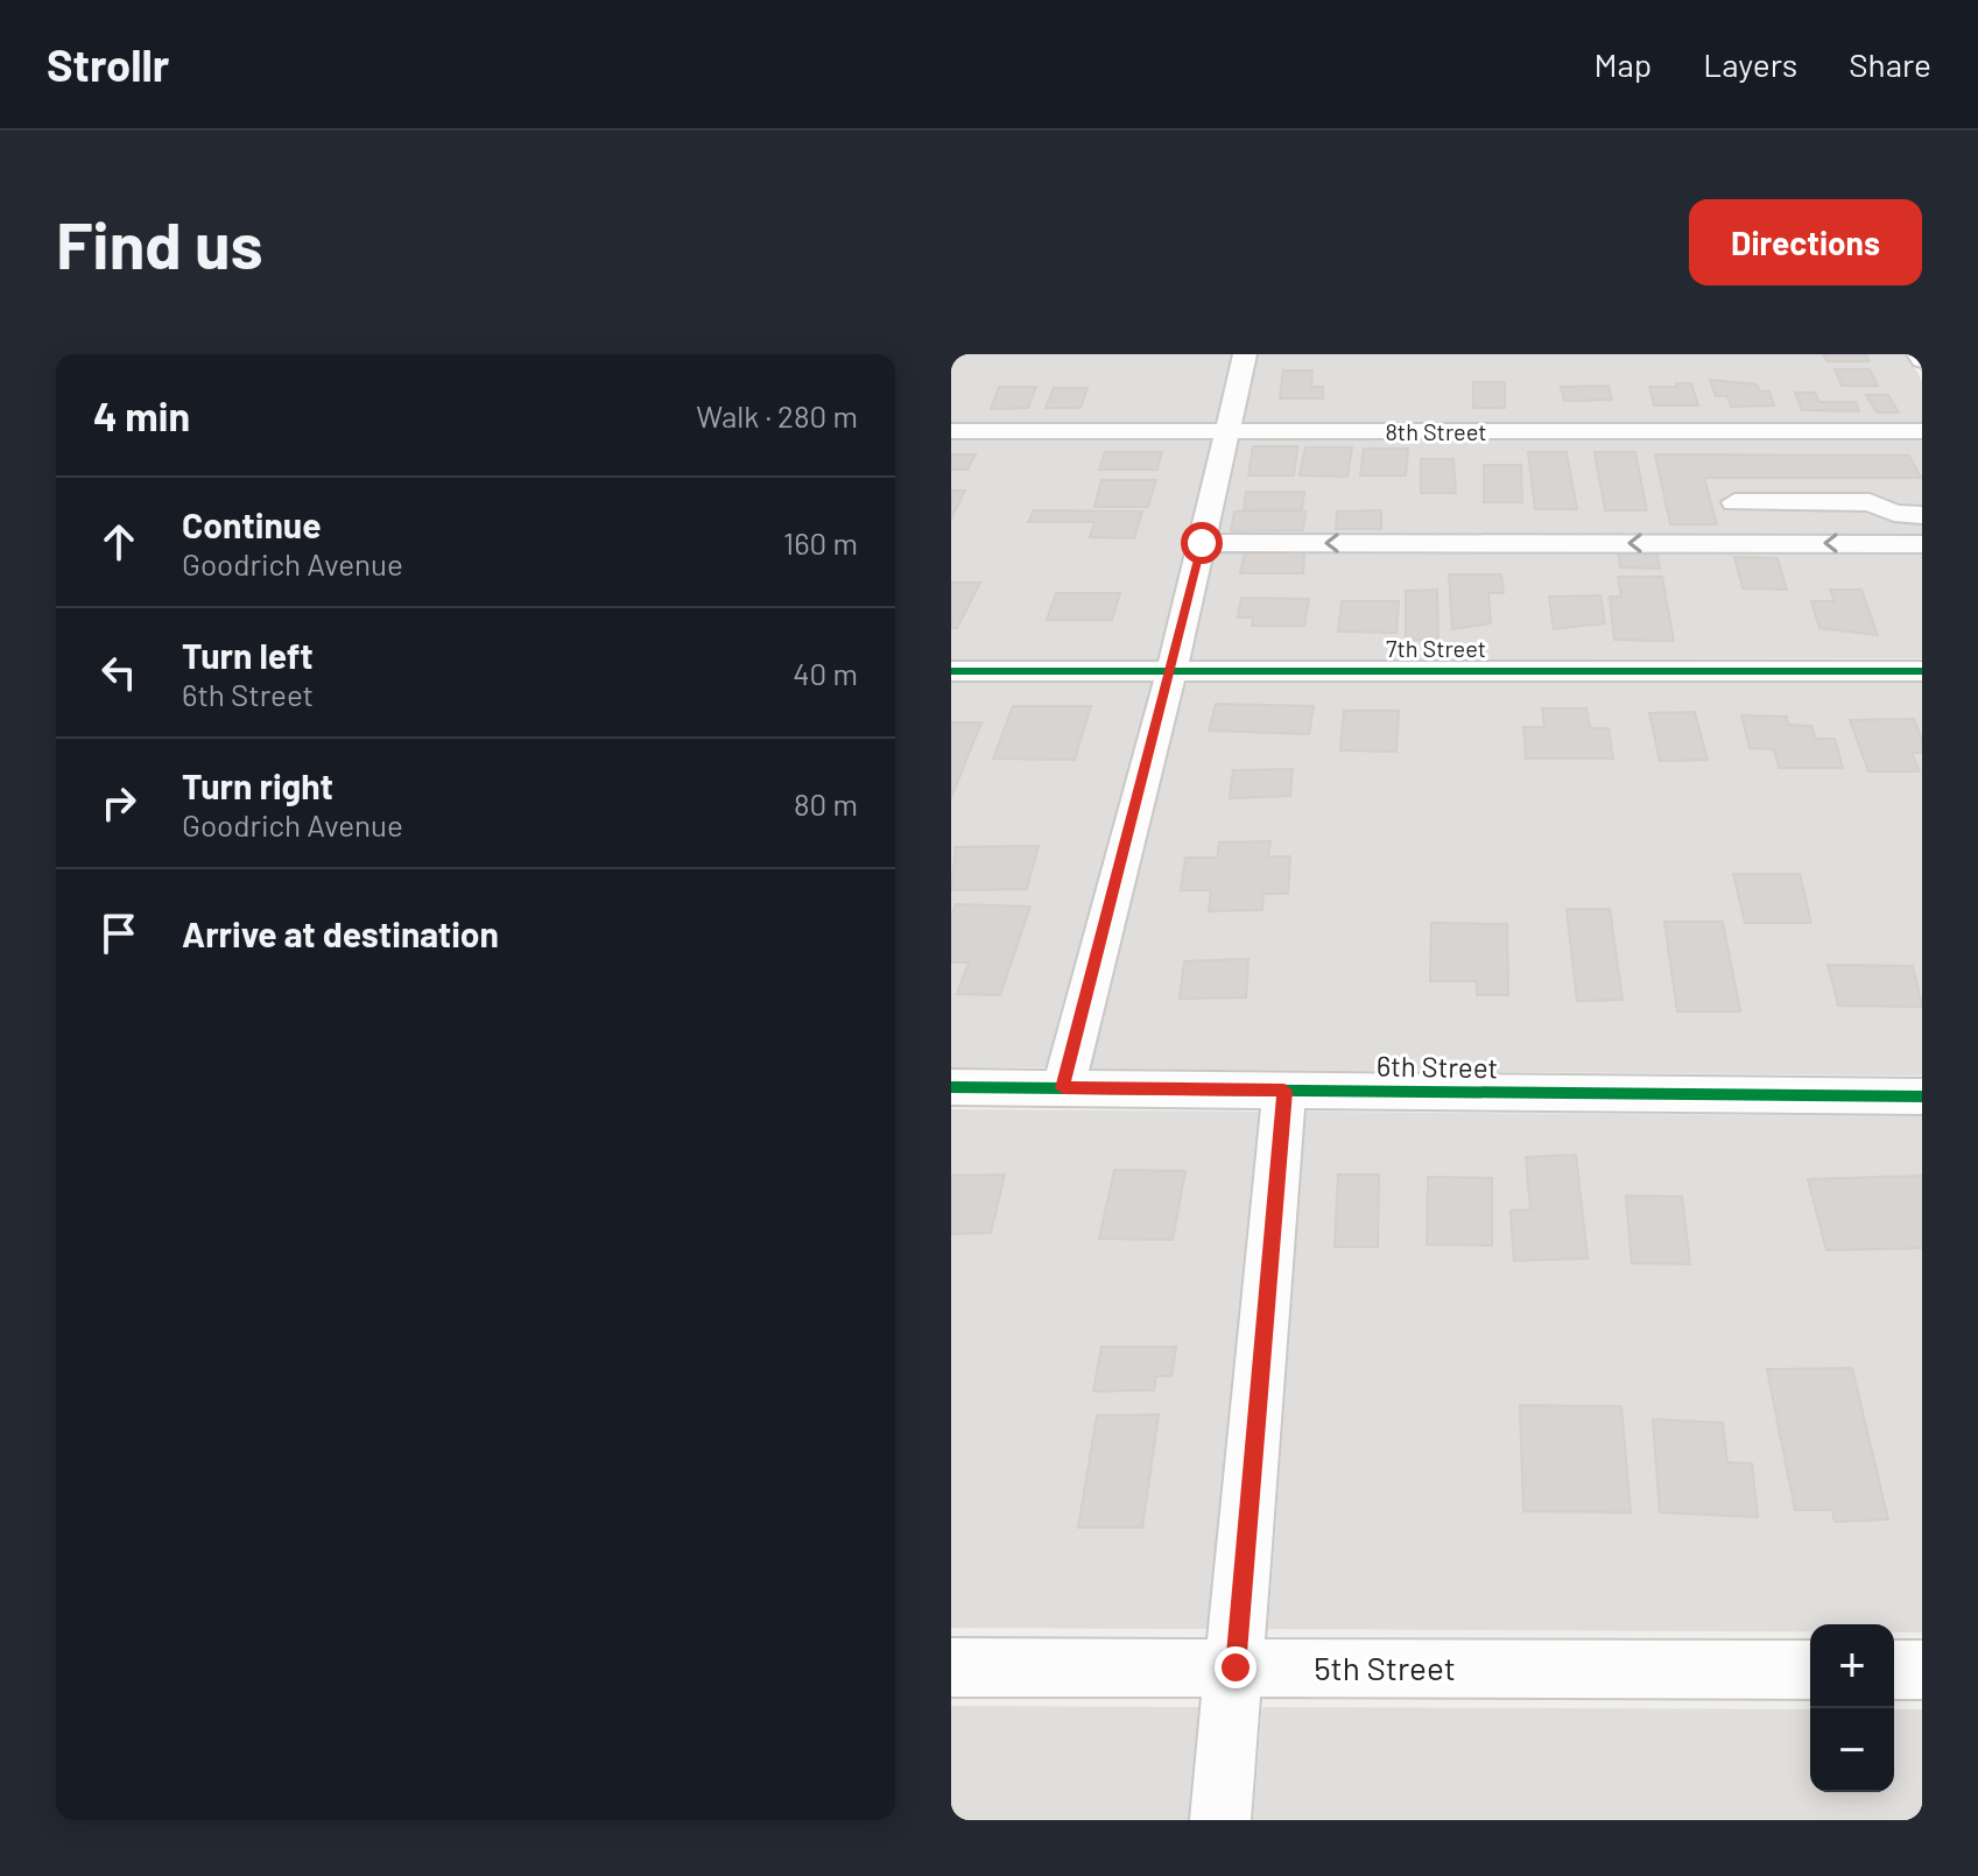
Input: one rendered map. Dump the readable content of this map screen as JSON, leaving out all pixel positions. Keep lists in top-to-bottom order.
{
  "streets": {
    "street": [
      "8th Street",
      "7th Street",
      "6th Street",
      "5th Street"
    ]
  },
  "page": {
    "header": "Strollr",
    "nav": ["Map", "Layers", "Share"],
    "buttons": "Directions",
    "title": "Find us",
    "heading": ["4 min", "Walk · 280 m"],
    "list": [
      ["Continue", "Goodrich Avenue", "160 m"],
      ["Turn left", "6th Street", "40 m"],
      ["Turn right", "Goodrich Avenue", "80 m"],
      "Arrive at destination"
    ],
    "map_buttons": ["+", "−"]
  }
}
